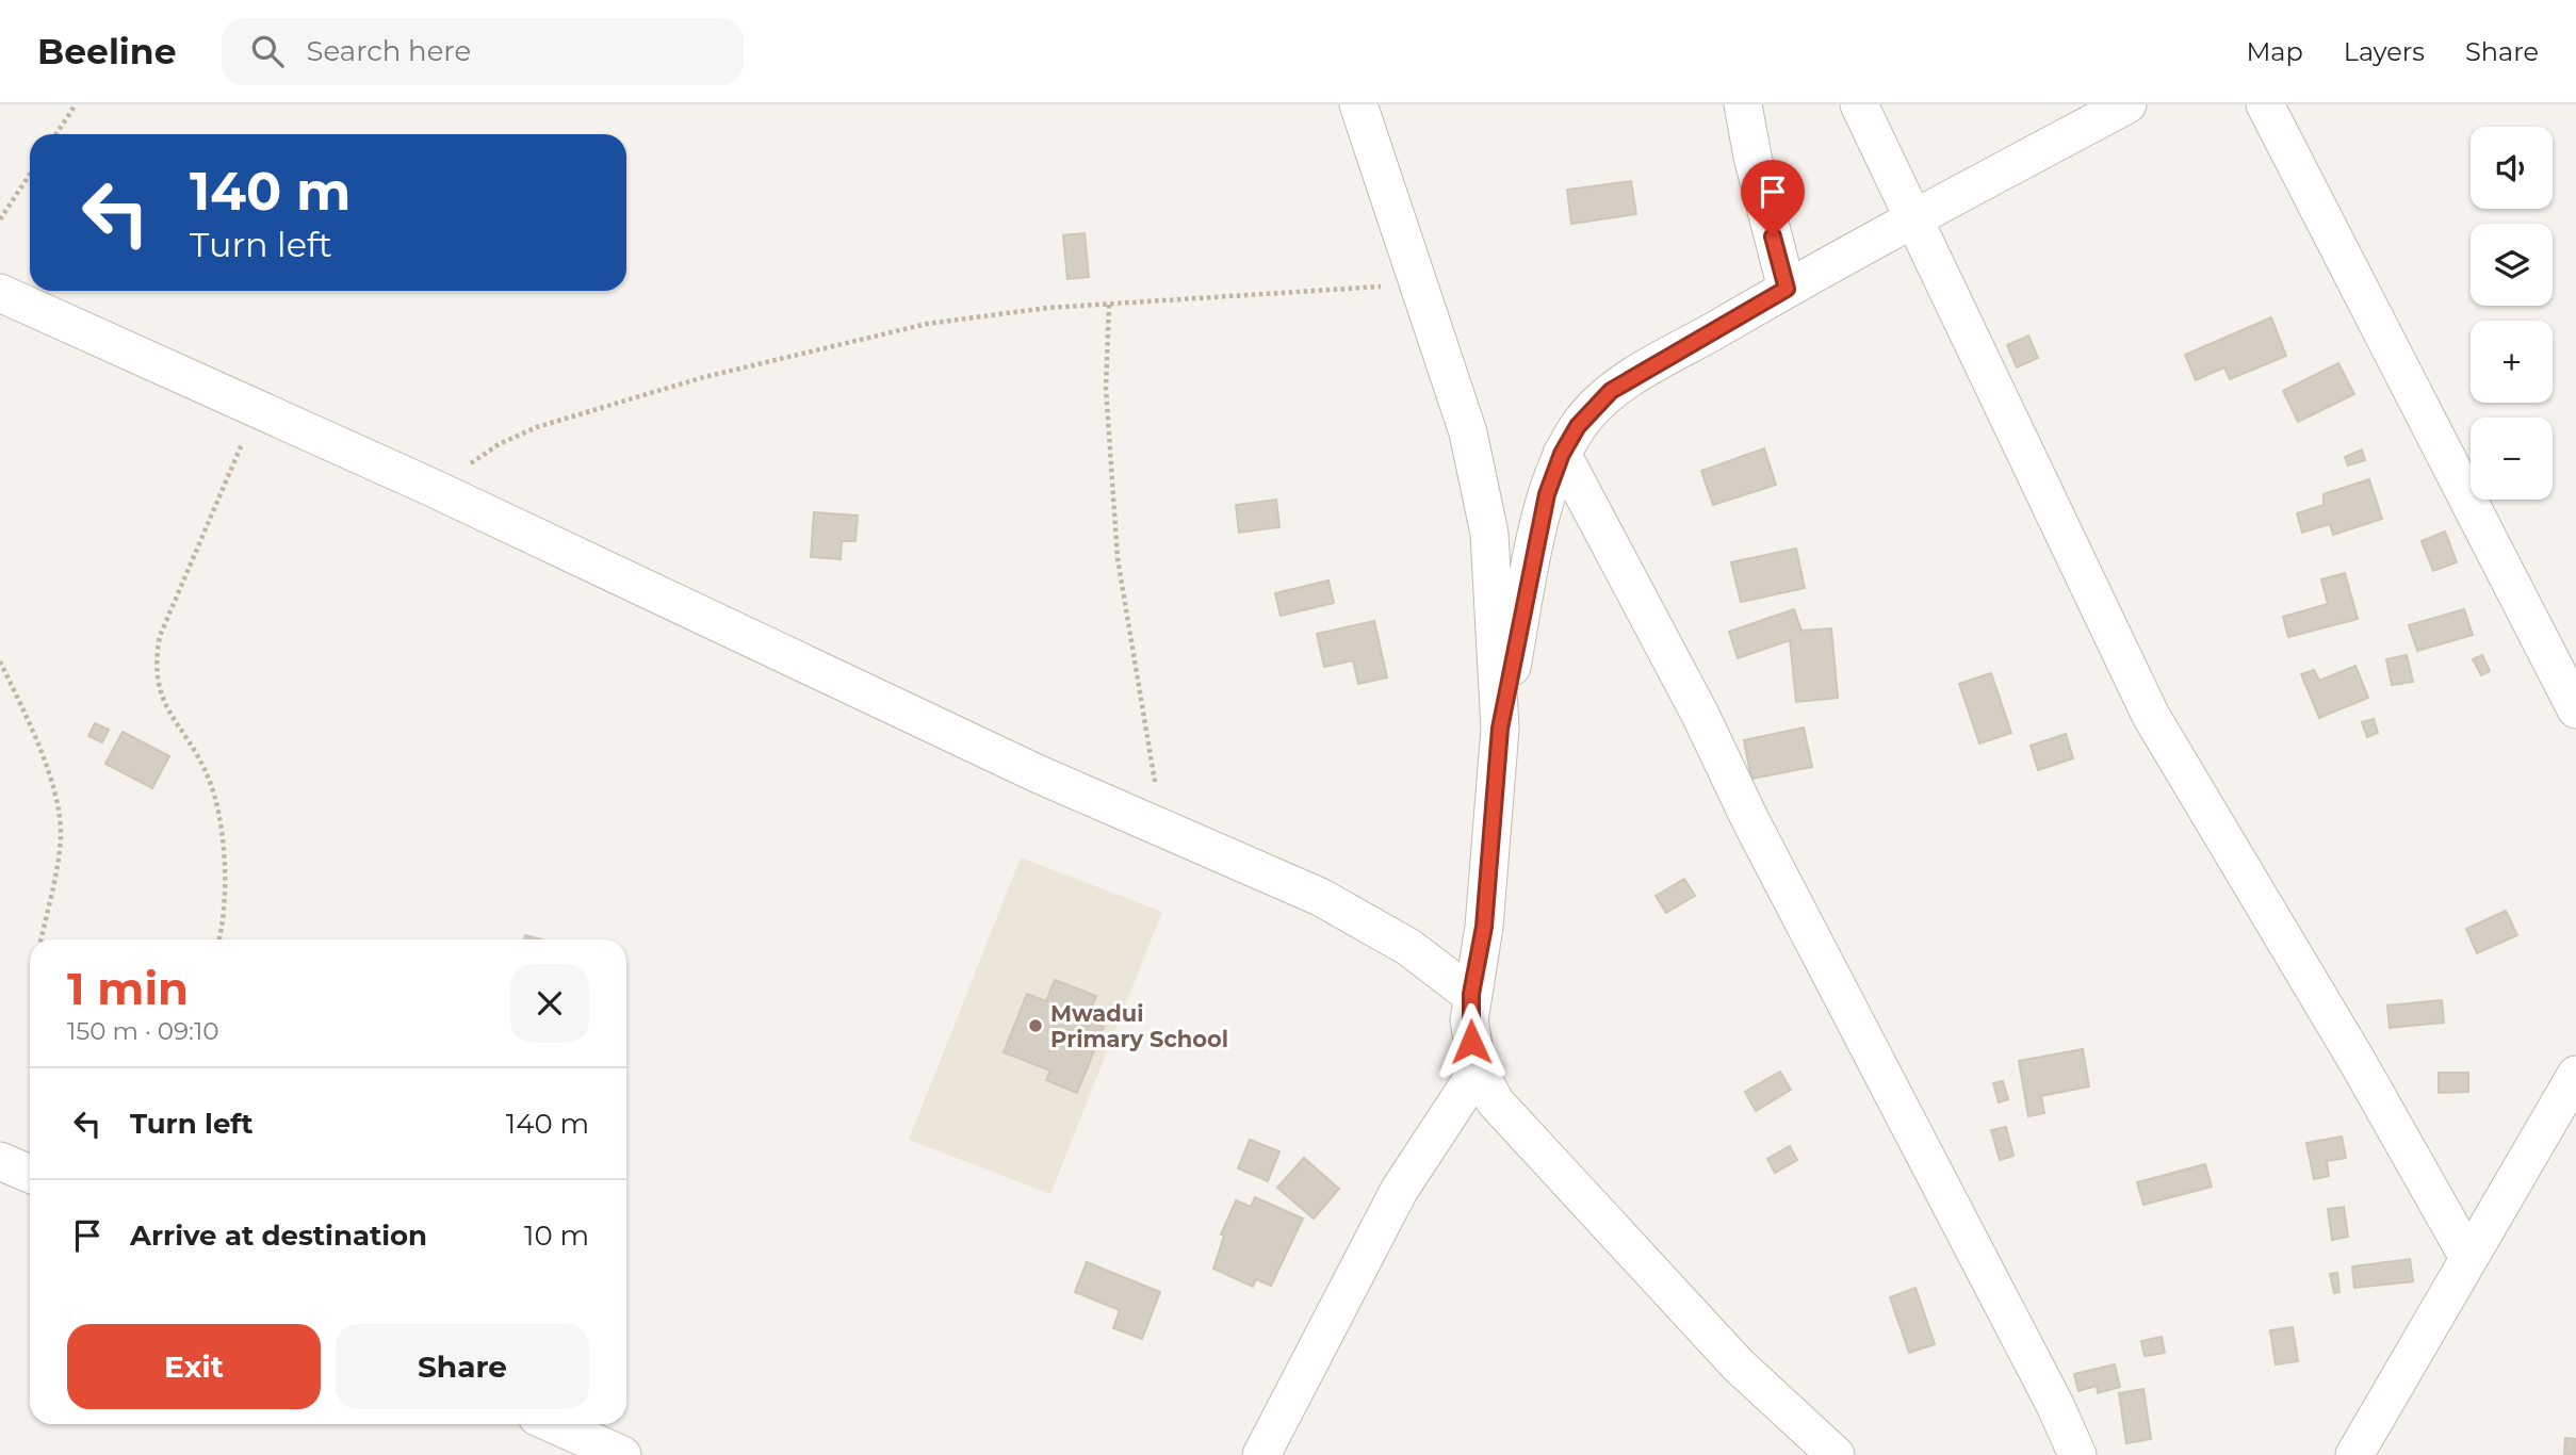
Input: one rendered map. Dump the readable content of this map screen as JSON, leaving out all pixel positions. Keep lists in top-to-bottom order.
{
  "places": ["Mwadui Primary School"],
  "page": {
    "header": "Beeline",
    "search": "Search here",
    "nav": ["Map", "Layers", "Share"],
    "map_buttons": ["+", "−"],
    "turn": ["140 m", "Turn left"],
    "heading": ["1 min", "150 m · 09:10"],
    "list": [
      {
        "name": "Turn left",
        "value": "140 m"
      },
      {
        "name": "Arrive at destination",
        "value": "10 m"
      }
    ],
    "buttons": ["Exit", "Share"]
  }
}
